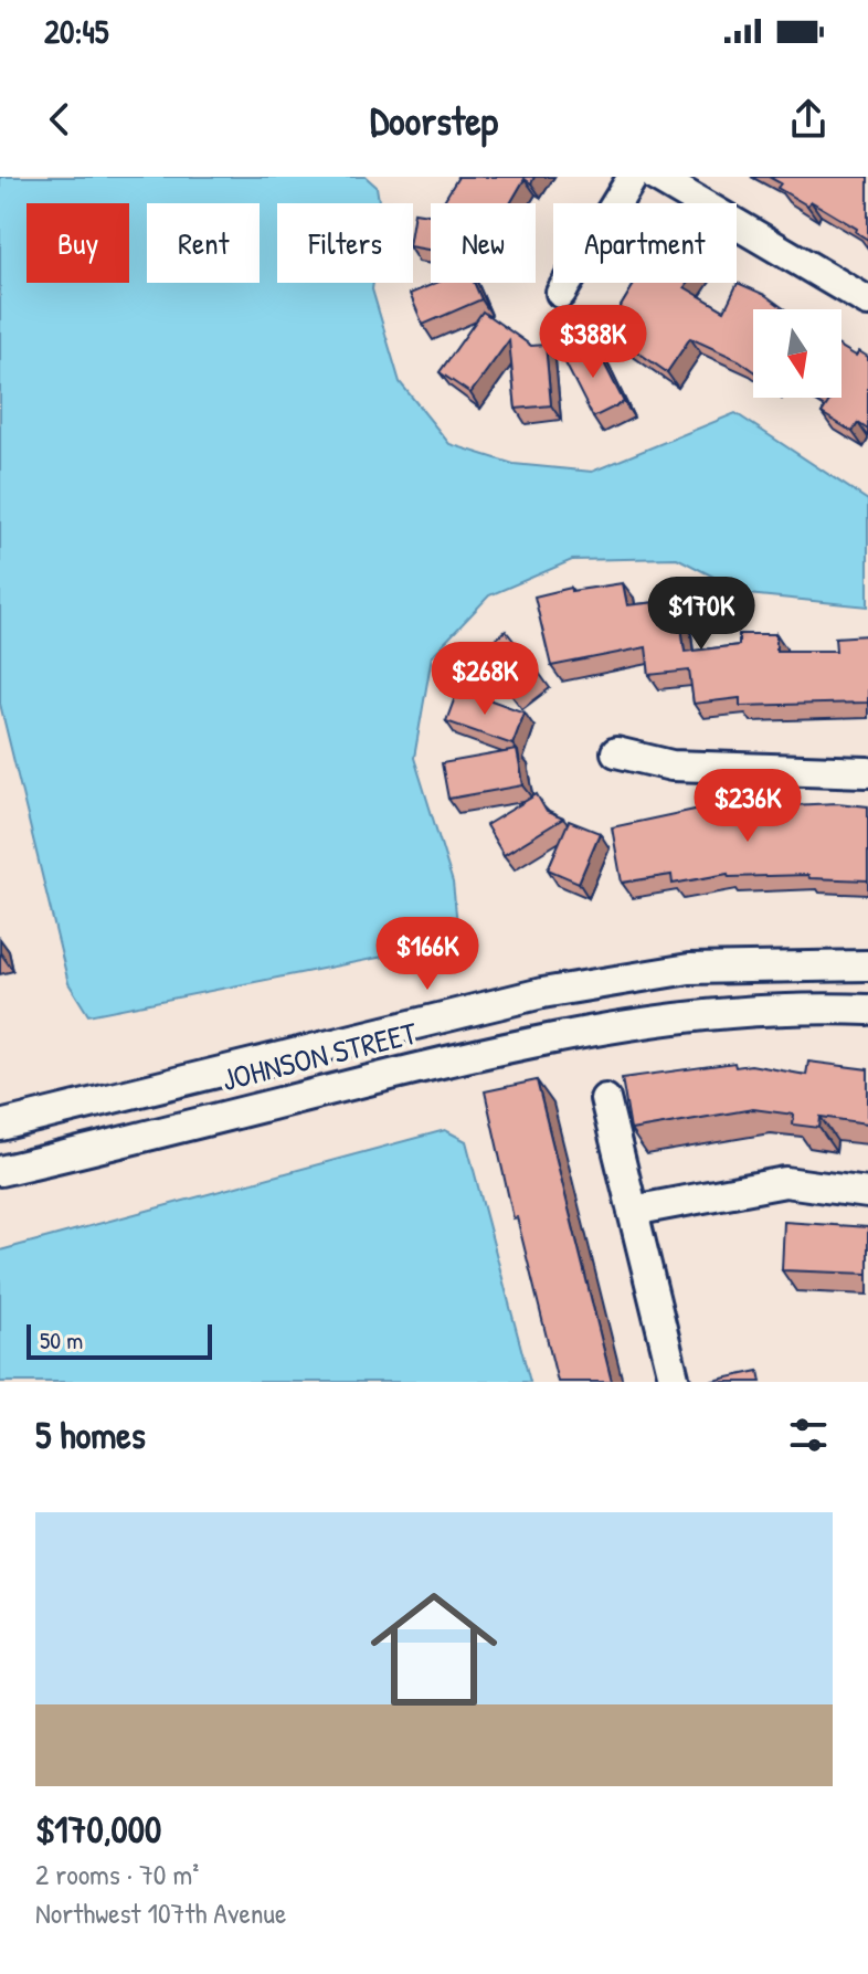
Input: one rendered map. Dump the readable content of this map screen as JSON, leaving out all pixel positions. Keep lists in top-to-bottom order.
{
  "streets": {
    "street": ["JOHNSON STREET"]
  },
  "scale_bar": "50 m",
  "north": "bottom",
  "page": {
    "status": "20:45",
    "header": "Doorstep",
    "chip": [
      "Buy",
      "Rent",
      "Filters",
      "New",
      "Apartment"
    ],
    "price": [
      "$388K",
      "$170K",
      "$268K",
      "$236K",
      "$166K"
    ],
    "scale": "50 m",
    "heading": "5 homes",
    "list": [
      {
        "name": "$170,000",
        "note": "2 rooms · 70 m² · Northwest 107th Avenue"
      }
    ]
  }
}
